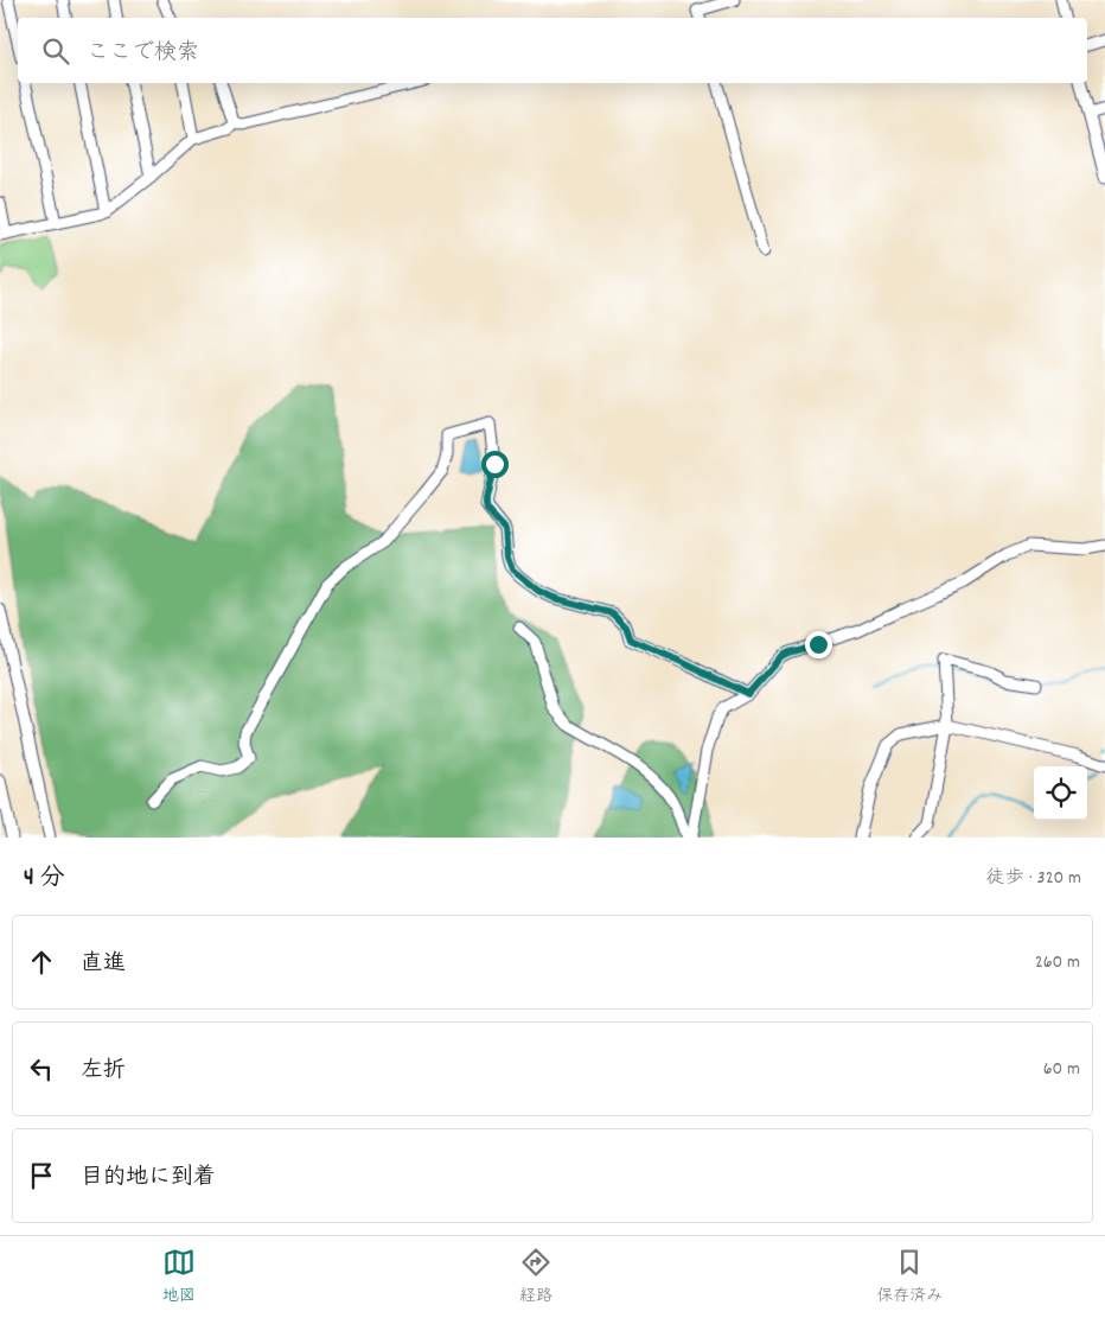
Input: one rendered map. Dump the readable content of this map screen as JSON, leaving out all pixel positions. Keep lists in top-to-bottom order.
{
  "page": {
    "search": "ここで検索",
    "heading": ["4 分", "徒歩 · 320 m"],
    "list": [
      ["直進", "260 m"],
      ["左折", "60 m"],
      "目的地に到着"
    ],
    "nav": ["地図", "経路", "保存済み"]
  }
}
